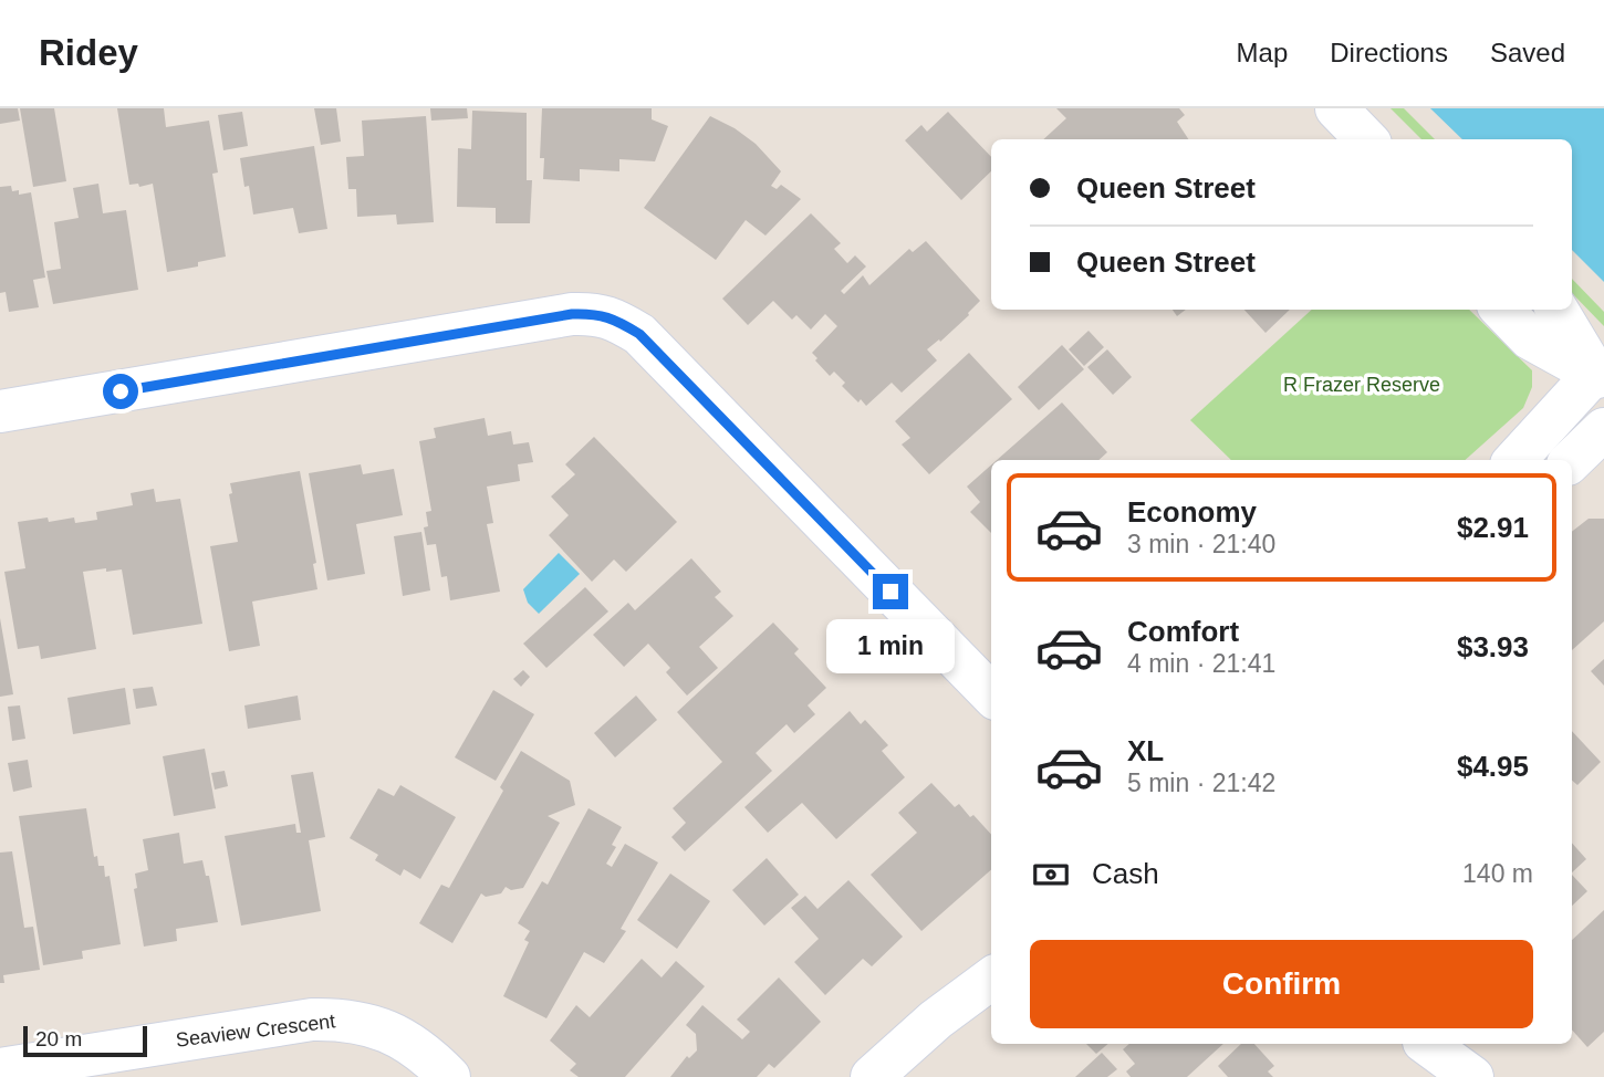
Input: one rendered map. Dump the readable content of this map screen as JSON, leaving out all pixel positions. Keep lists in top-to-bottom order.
{
  "streets": {
    "street": ["Seaview Crescent"]
  },
  "parks": ["R Frazer Reserve"],
  "scale_bar": "20 m",
  "page": {
    "header": "Ridey",
    "nav": ["Map", "Directions", "Saved"],
    "banner": ["Queen Street", "Queen Street"],
    "list": [
      {
        "name": "Economy",
        "note": "3 min · 21:40",
        "value": "$2.91"
      },
      {
        "name": "Comfort",
        "note": "4 min · 21:41",
        "value": "$3.93"
      },
      {
        "name": "XL",
        "note": "5 min · 21:42",
        "value": "$4.95"
      }
    ],
    "bubble": "1 min",
    "pay": ["Cash", "140 m"],
    "buttons": "Confirm",
    "scale": "20 m"
  }
}
